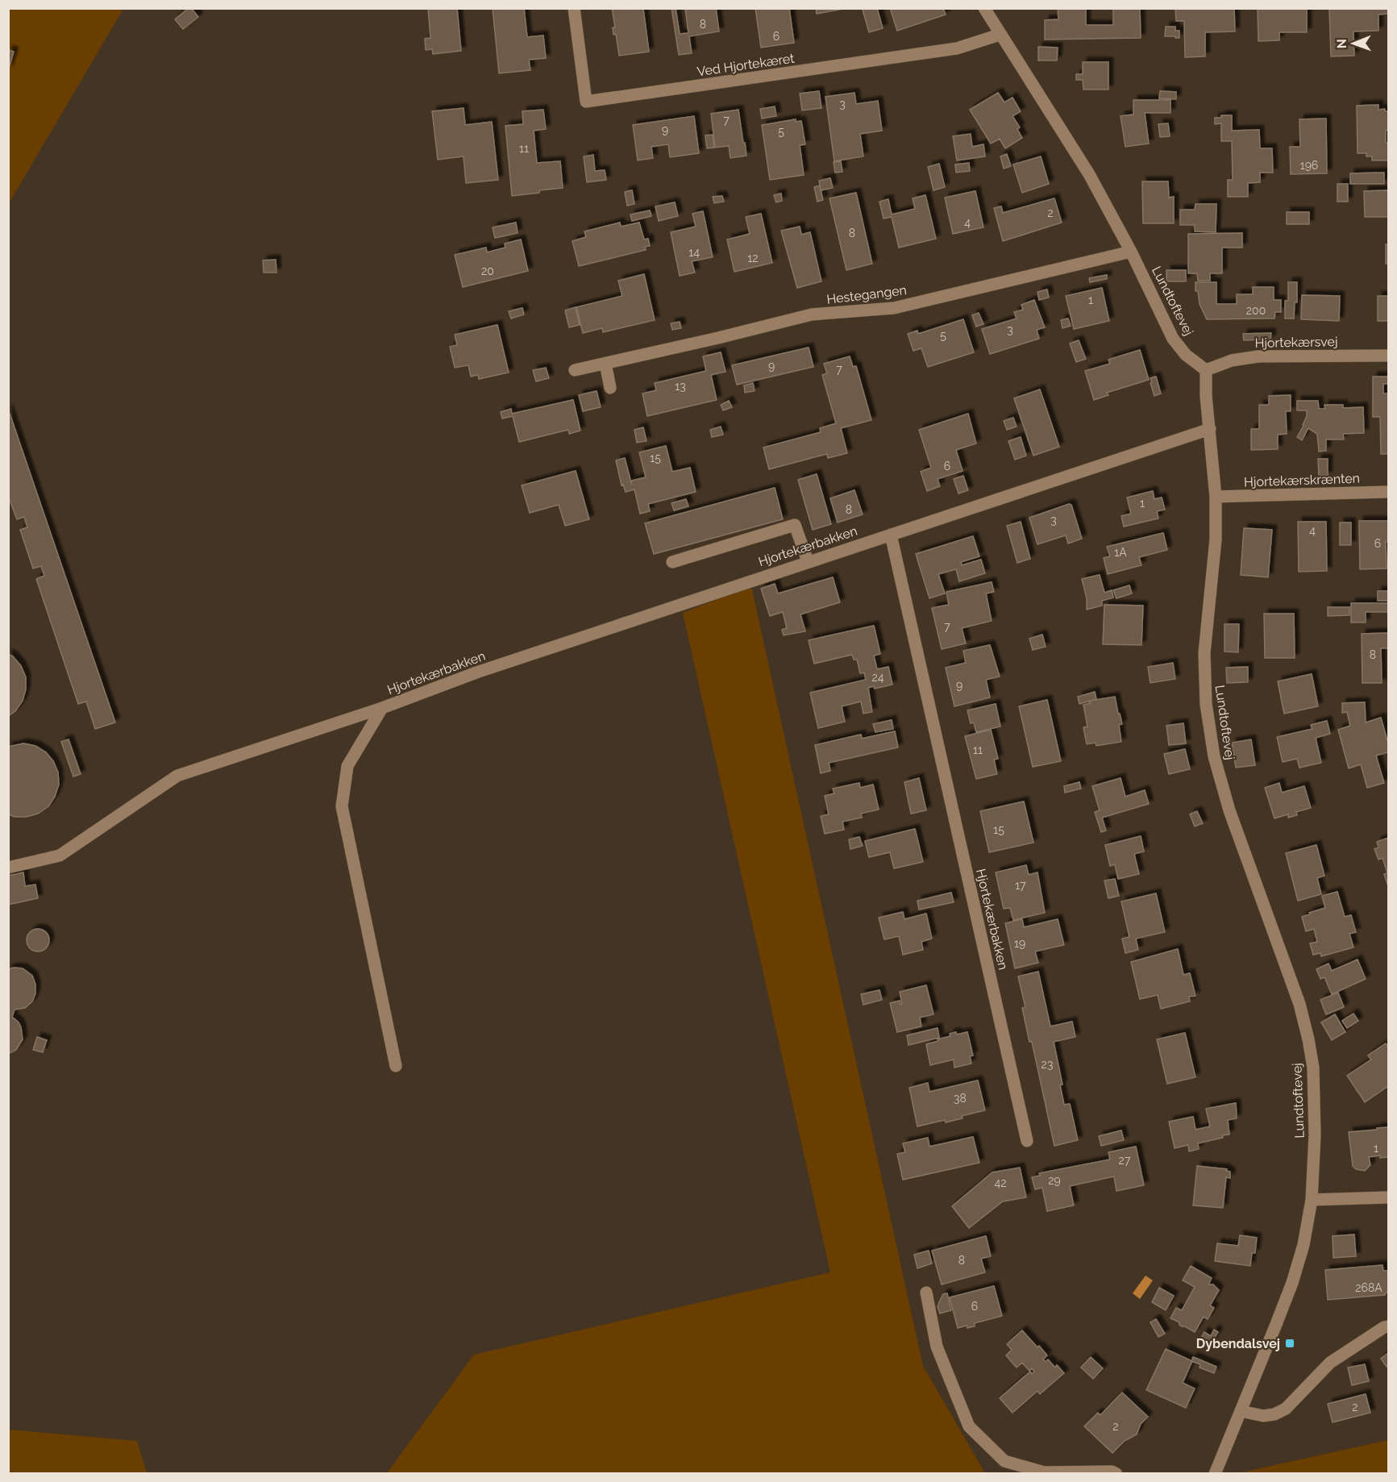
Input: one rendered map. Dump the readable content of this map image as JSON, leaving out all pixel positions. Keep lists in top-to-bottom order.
{
  "streets": {
    "street": [
      "Ved Hjortekæret",
      "Hestegangen",
      "Lundtoftevej",
      "Hjortekærsvej",
      "Hjortekærskrænten",
      "Hjortekærbakken"
    ]
  },
  "crossings": [
    ["Ved Hjortekæret", "Lundtoftevej"],
    ["Hestegangen", "Lundtoftevej"],
    ["Lundtoftevej", "Hjortekærsvej"],
    ["Lundtoftevej", "Hjortekærskrænten"],
    ["Lundtoftevej", "Hjortekærbakken"]
  ],
  "places": {
    "transit": ["Dybendalsvej"]
  },
  "house_numbers": [
    "8",
    "6",
    "3",
    "7",
    "9",
    "5",
    "11",
    "196",
    "2",
    "4",
    "8",
    "14",
    "12",
    "20",
    "1",
    "200",
    "3",
    "5",
    "9",
    "7",
    "13",
    "15",
    "6",
    "1",
    "8",
    "3",
    "4",
    "6",
    "1A",
    "7",
    "8",
    "24",
    "9",
    "11",
    "15",
    "17",
    "19",
    "23",
    "38",
    "1",
    "27",
    "29",
    "42",
    "8",
    "268A",
    "6",
    "2",
    "2"
  ],
  "north": "left"
}
